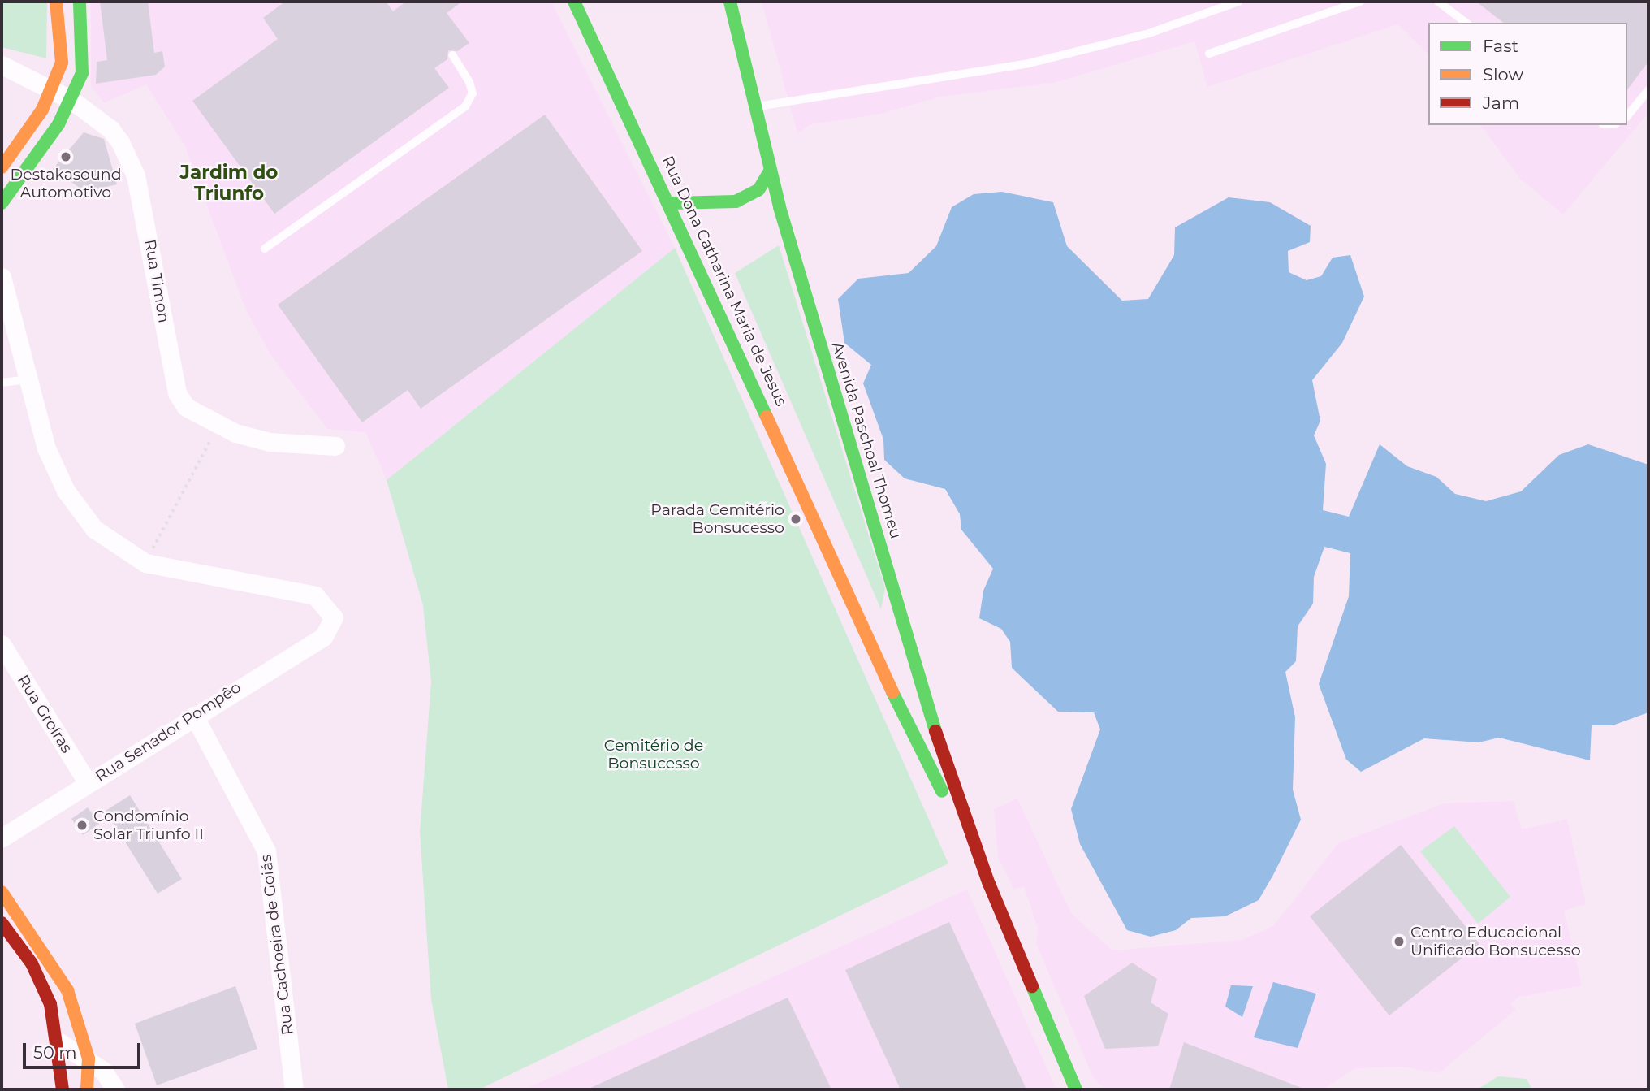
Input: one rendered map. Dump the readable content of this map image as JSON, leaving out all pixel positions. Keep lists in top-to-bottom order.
{
  "streets": {
    "main road": ["Rua Dona Catharina Maria de Jesus", "Avenida Paschoal Thomeu"],
    "street": [
      "Rua Timon",
      "Rua Groíras",
      "Rua Senador Pompêo",
      "Rua Cachoeira de Goiás"
    ]
  },
  "crossings": [
    ["Rua Dona Catharina Maria de Jesus", "Avenida Paschoal Thomeu"],
    ["Rua Groíras", "Rua Senador Pompêo"],
    ["Rua Senador Pompêo", "Rua Cachoeira de Goiás"]
  ],
  "districts": ["Jardim do Triunfo"],
  "parks": ["Cemitério de Bonsucesso"],
  "places": [
    "Destakasound Automotivo",
    "Parada Cemitério Bonsucesso",
    "Condomínio Solar Triunfo II",
    "Centro Educacional Unificado Bonsucesso"
  ],
  "legend": ["Fast", "Slow", "Jam"],
  "scale_bar": "50 m"
}
